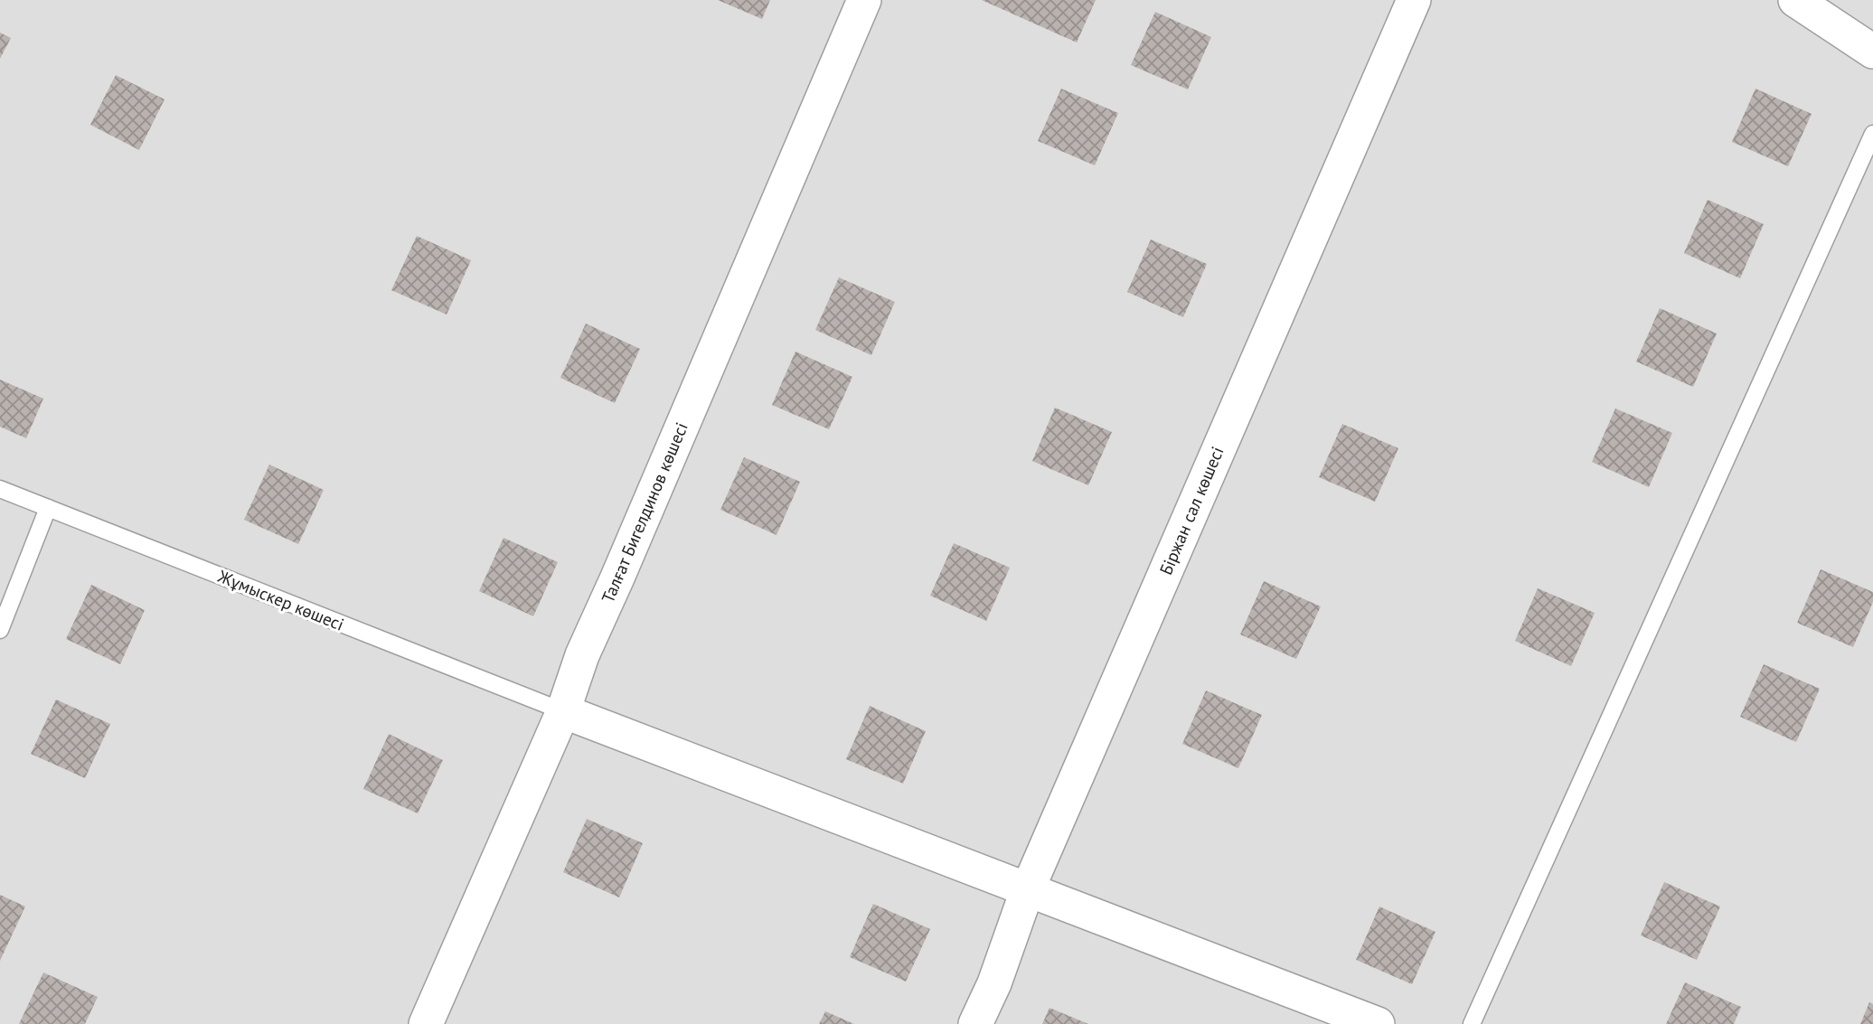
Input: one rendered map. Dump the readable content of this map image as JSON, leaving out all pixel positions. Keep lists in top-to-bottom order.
{
  "streets": {
    "street": ["Біржан сал көшесі", "Талғат Бигелдинов көшесі"],
    "lane": ["Жұмыскер көшесі"]
  },
  "crossings": [
    ["Талғат Бигелдинов көшесі", "Жұмыскер көшесі"]
  ]
}
